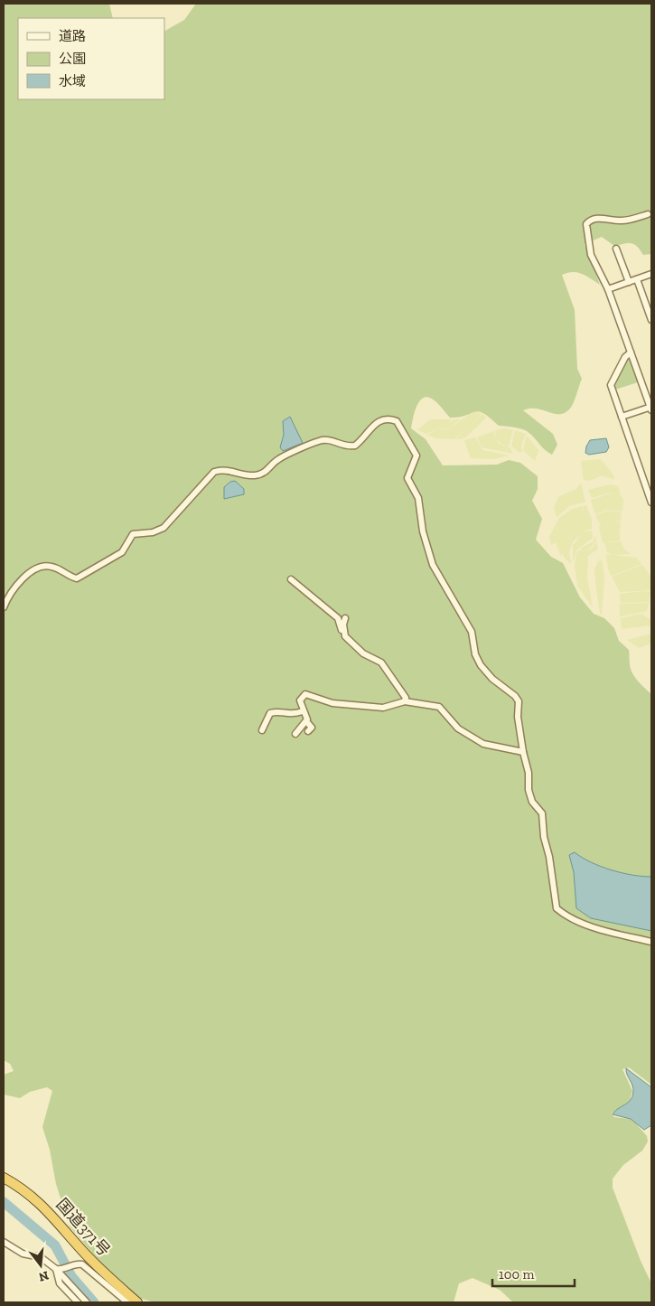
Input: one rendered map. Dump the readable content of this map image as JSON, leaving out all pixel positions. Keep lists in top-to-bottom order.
{
  "streets": {
    "highway": ["国道371号"]
  },
  "legend": ["道路", "公園", "水域"],
  "scale_bar": "100 m",
  "north": "bottom"
}
